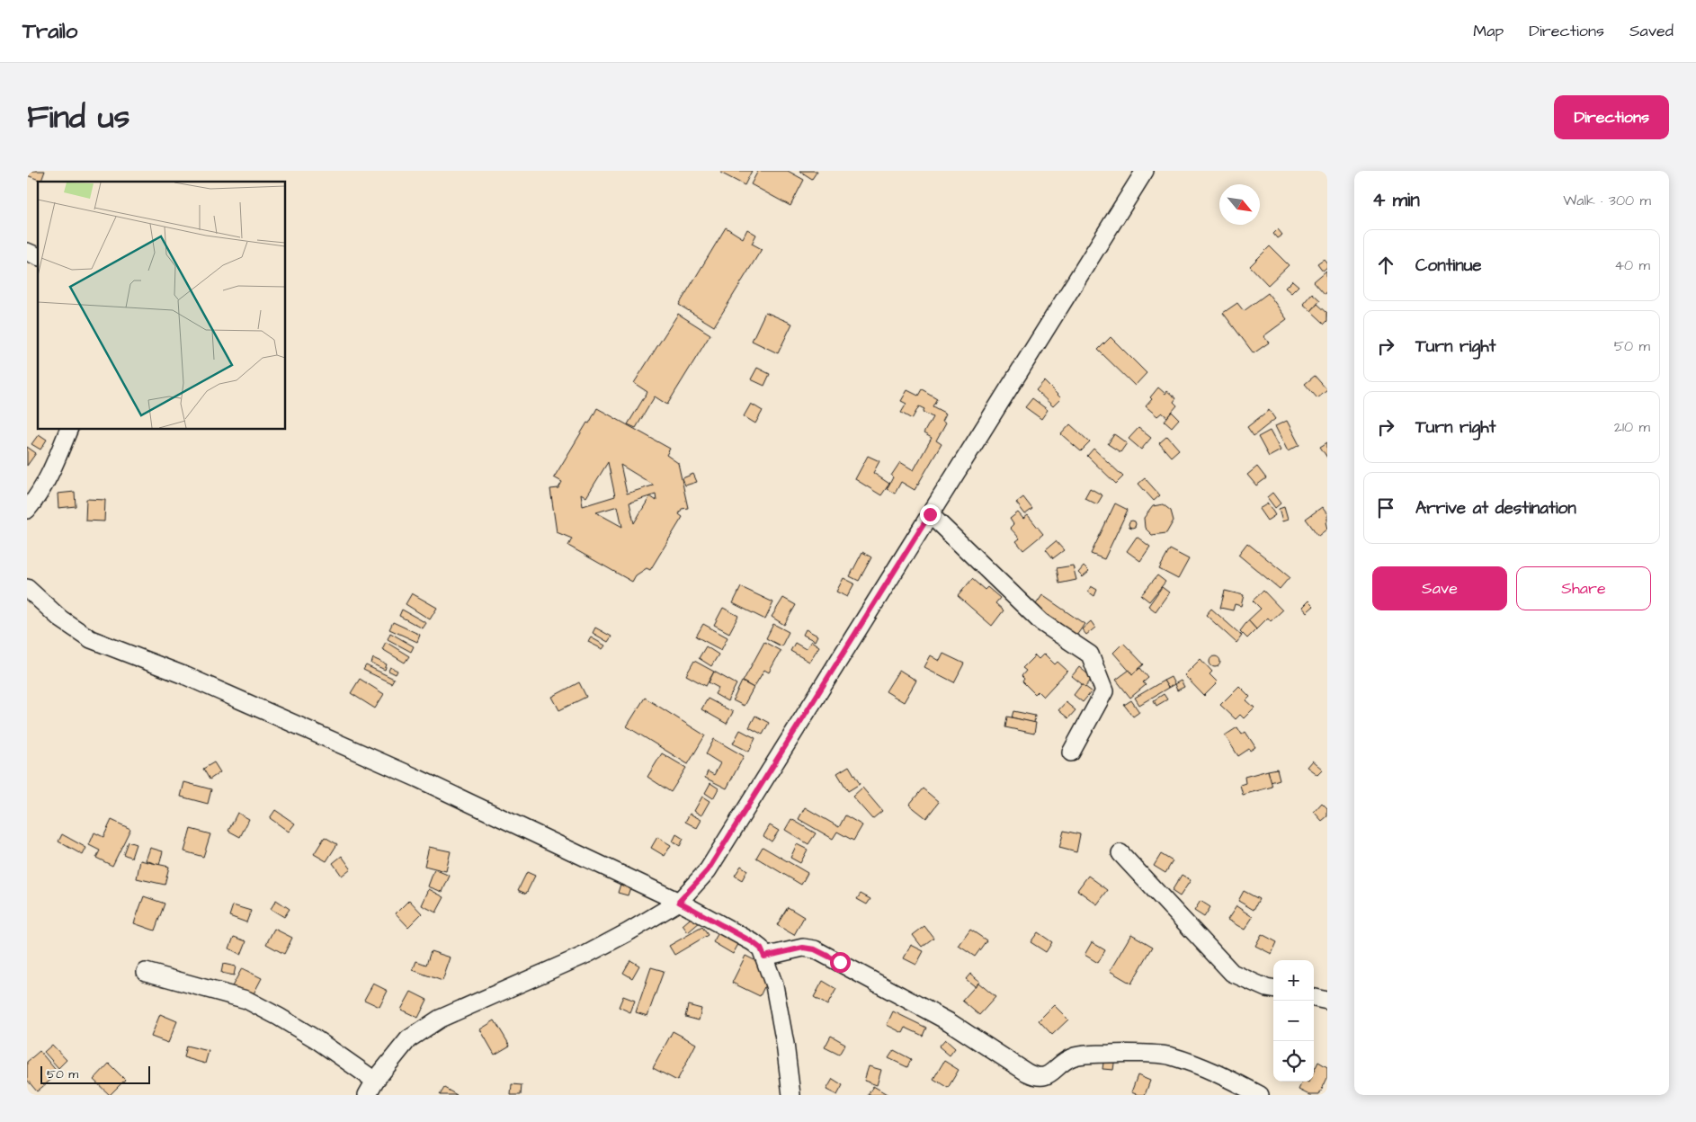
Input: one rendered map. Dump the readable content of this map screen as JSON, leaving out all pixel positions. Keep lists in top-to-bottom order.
{
  "scale_bar": "50 m",
  "north": "bottom right",
  "page": {
    "header": "Trailo",
    "nav": ["Map", "Directions", "Saved"],
    "title": "Find us",
    "buttons": [
      "Directions",
      ["Save", "Share"]
    ],
    "heading": ["4 min", "Walk · 300 m"],
    "list": [
      ["Continue", "40 m"],
      ["Turn right", "50 m"],
      ["Turn right", "210 m"],
      "Arrive at destination"
    ],
    "map_buttons": ["+", "−"],
    "scale": "50 m"
  }
}
